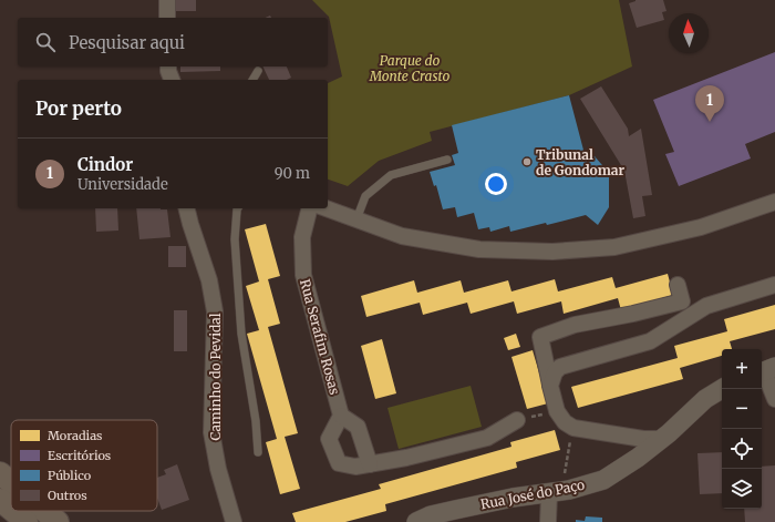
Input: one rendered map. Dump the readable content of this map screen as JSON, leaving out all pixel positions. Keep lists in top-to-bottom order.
{
  "streets": {
    "street": ["Rua Serafim Rosas", "Caminho do Pevidal", "Rua José do Paço"]
  },
  "parks": ["Parque do Monte Crasto"],
  "places": ["Tribunal de Gondomar"],
  "legend": [
    "Moradias",
    "Escritórios",
    "Público",
    "Outros"
  ],
  "north": "top",
  "page": {
    "search": "Pesquisar aqui",
    "heading": "Por perto",
    "pins": "1",
    "list": [
      {
        "mark": "1",
        "name": "Cindor",
        "note": "Universidade",
        "value": "90 m"
      }
    ],
    "map_buttons": ["+", "−"]
  }
}
